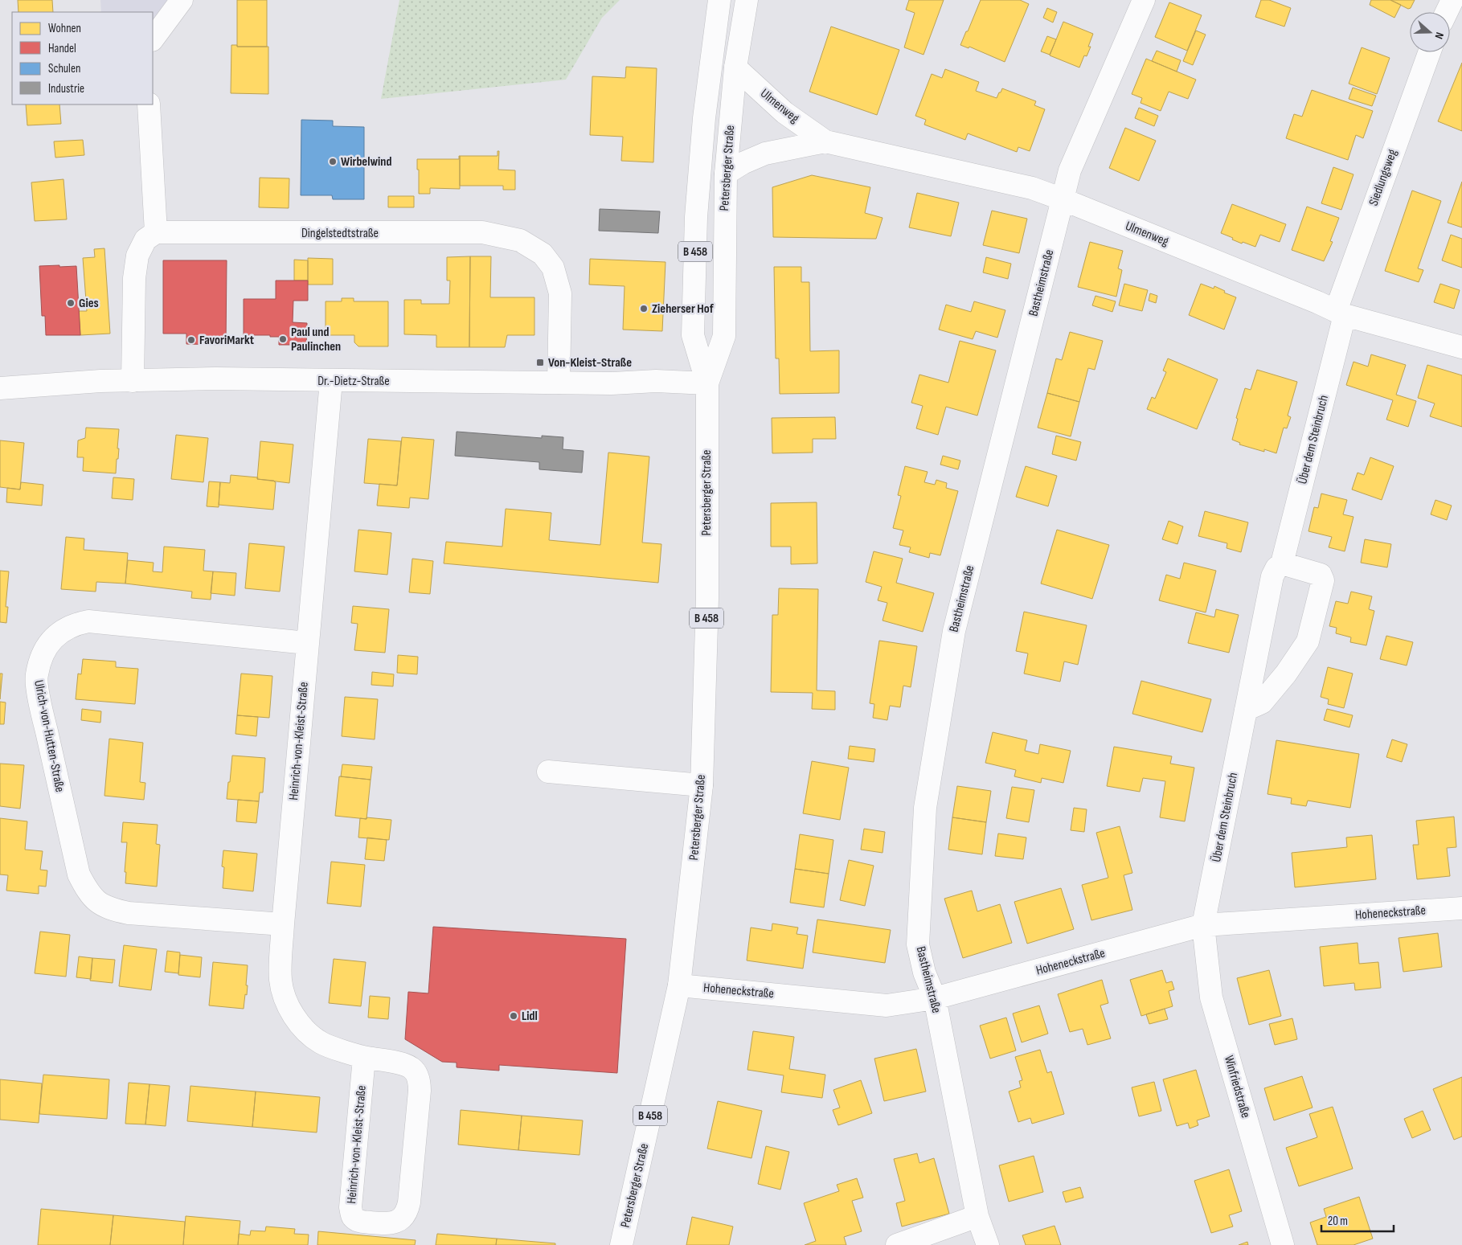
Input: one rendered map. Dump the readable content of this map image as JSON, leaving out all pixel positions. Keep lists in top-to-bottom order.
{
  "streets": {
    "street": [
      "Ulmenweg",
      "Petersberger Straße",
      "Siedlungsweg",
      "Dingelstedtstraße",
      "B 458",
      "Bastheimstraße",
      "Dr.-Dietz-Straße",
      "Über dem Steinbruch",
      "Ulrich-von-Hutten-Straße",
      "Heinrich-von-Kleist-Straße",
      "Hoheneckstraße",
      "Winfriedstraße"
    ]
  },
  "crossings": [
    ["Ulmenweg", "Petersberger Straße"],
    ["Ulmenweg", "Siedlungsweg"],
    ["Ulmenweg", "Bastheimstraße"],
    ["Ulmenweg", "Über dem Steinbruch"],
    ["Petersberger Straße", "Dr.-Dietz-Straße"],
    ["Petersberger Straße", "Hoheneckstraße"],
    ["Siedlungsweg", "Über dem Steinbruch"],
    ["Dingelstedtstraße", "Dr.-Dietz-Straße"],
    ["Bastheimstraße", "Hoheneckstraße"],
    ["Dr.-Dietz-Straße", "Heinrich-von-Kleist-Straße"],
    ["Über dem Steinbruch", "Hoheneckstraße"],
    ["Über dem Steinbruch", "Winfriedstraße"],
    ["Ulrich-von-Hutten-Straße", "Heinrich-von-Kleist-Straße"],
    ["Hoheneckstraße", "Winfriedstraße"]
  ],
  "places": {
    "other": [
      "Wirbelwind",
      "Gies",
      "Zieherser Hof",
      "Paul und Paulinchen",
      "FavoriMarkt",
      "Lidl"
    ],
    "transit": ["Von-Kleist-Straße"]
  },
  "legend": [
    "Wohnen",
    "Handel",
    "Schulen",
    "Industrie"
  ],
  "scale_bar": "20 m",
  "north": "right"
}
